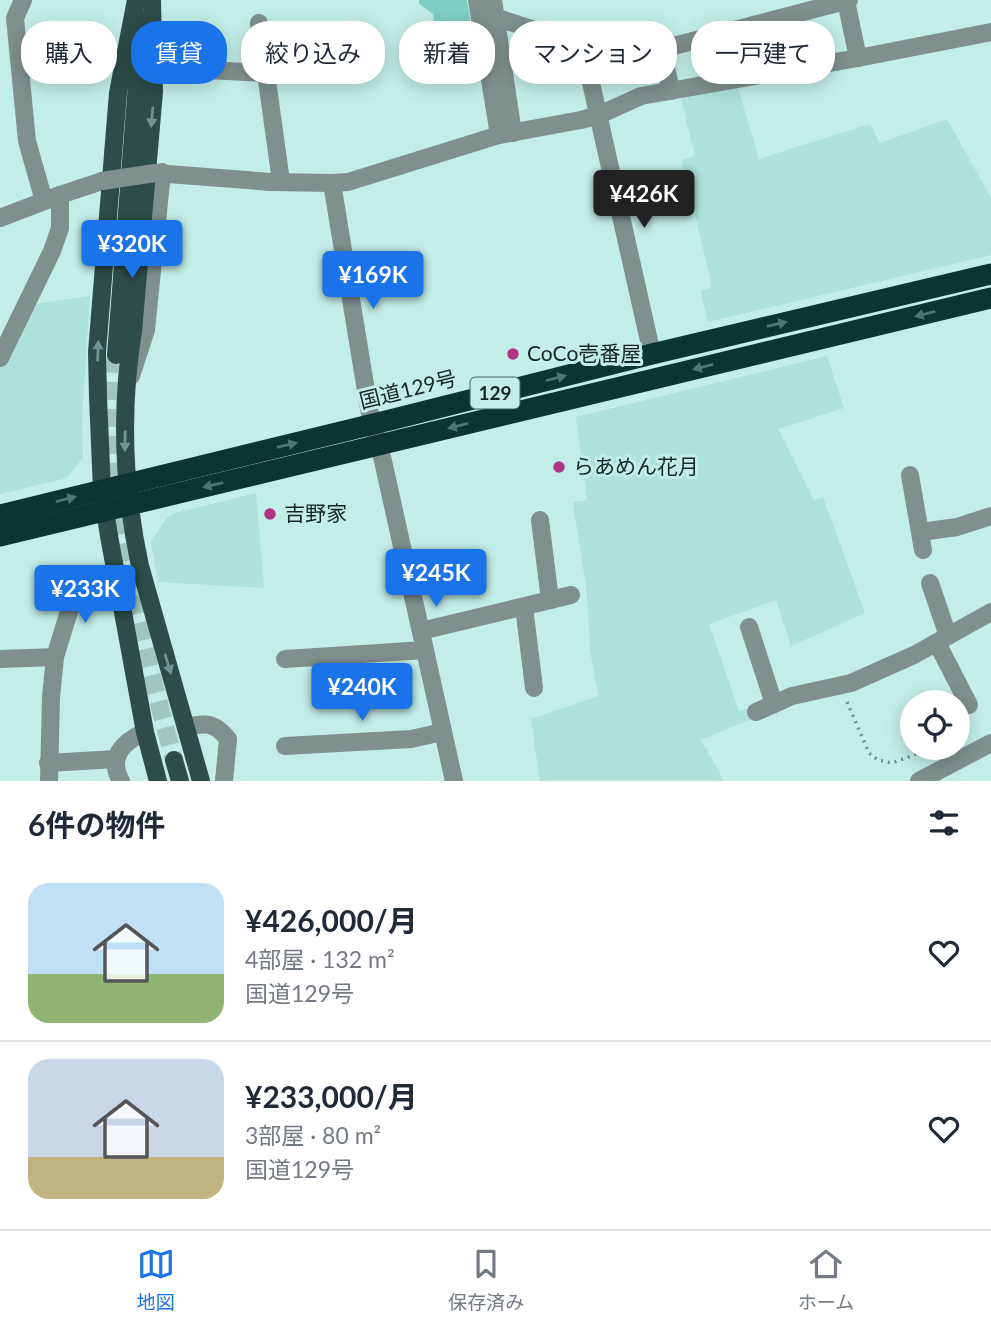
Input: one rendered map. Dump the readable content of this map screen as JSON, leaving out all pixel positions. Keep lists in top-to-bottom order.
{
  "streets": {
    "highway": ["国道129号", "129"]
  },
  "places": ["CoCo壱番屋", "らあめん花月", "吉野家"],
  "page": {
    "chip": [
      "購入",
      "賃貸",
      "絞り込み",
      "新着",
      "マンション",
      "一戸建て"
    ],
    "price": [
      "¥426K",
      "¥320K",
      "¥169K",
      "¥245K",
      "¥233K",
      "¥240K"
    ],
    "heading": "6件の物件",
    "list": [
      {
        "name": "¥426,000/月",
        "note": "4部屋 · 132 m² · 国道129号"
      },
      {
        "name": "¥233,000/月",
        "note": "3部屋 · 80 m² · 国道129号"
      }
    ],
    "tabs": ["地図", "保存済み", "ホーム"]
  }
}
